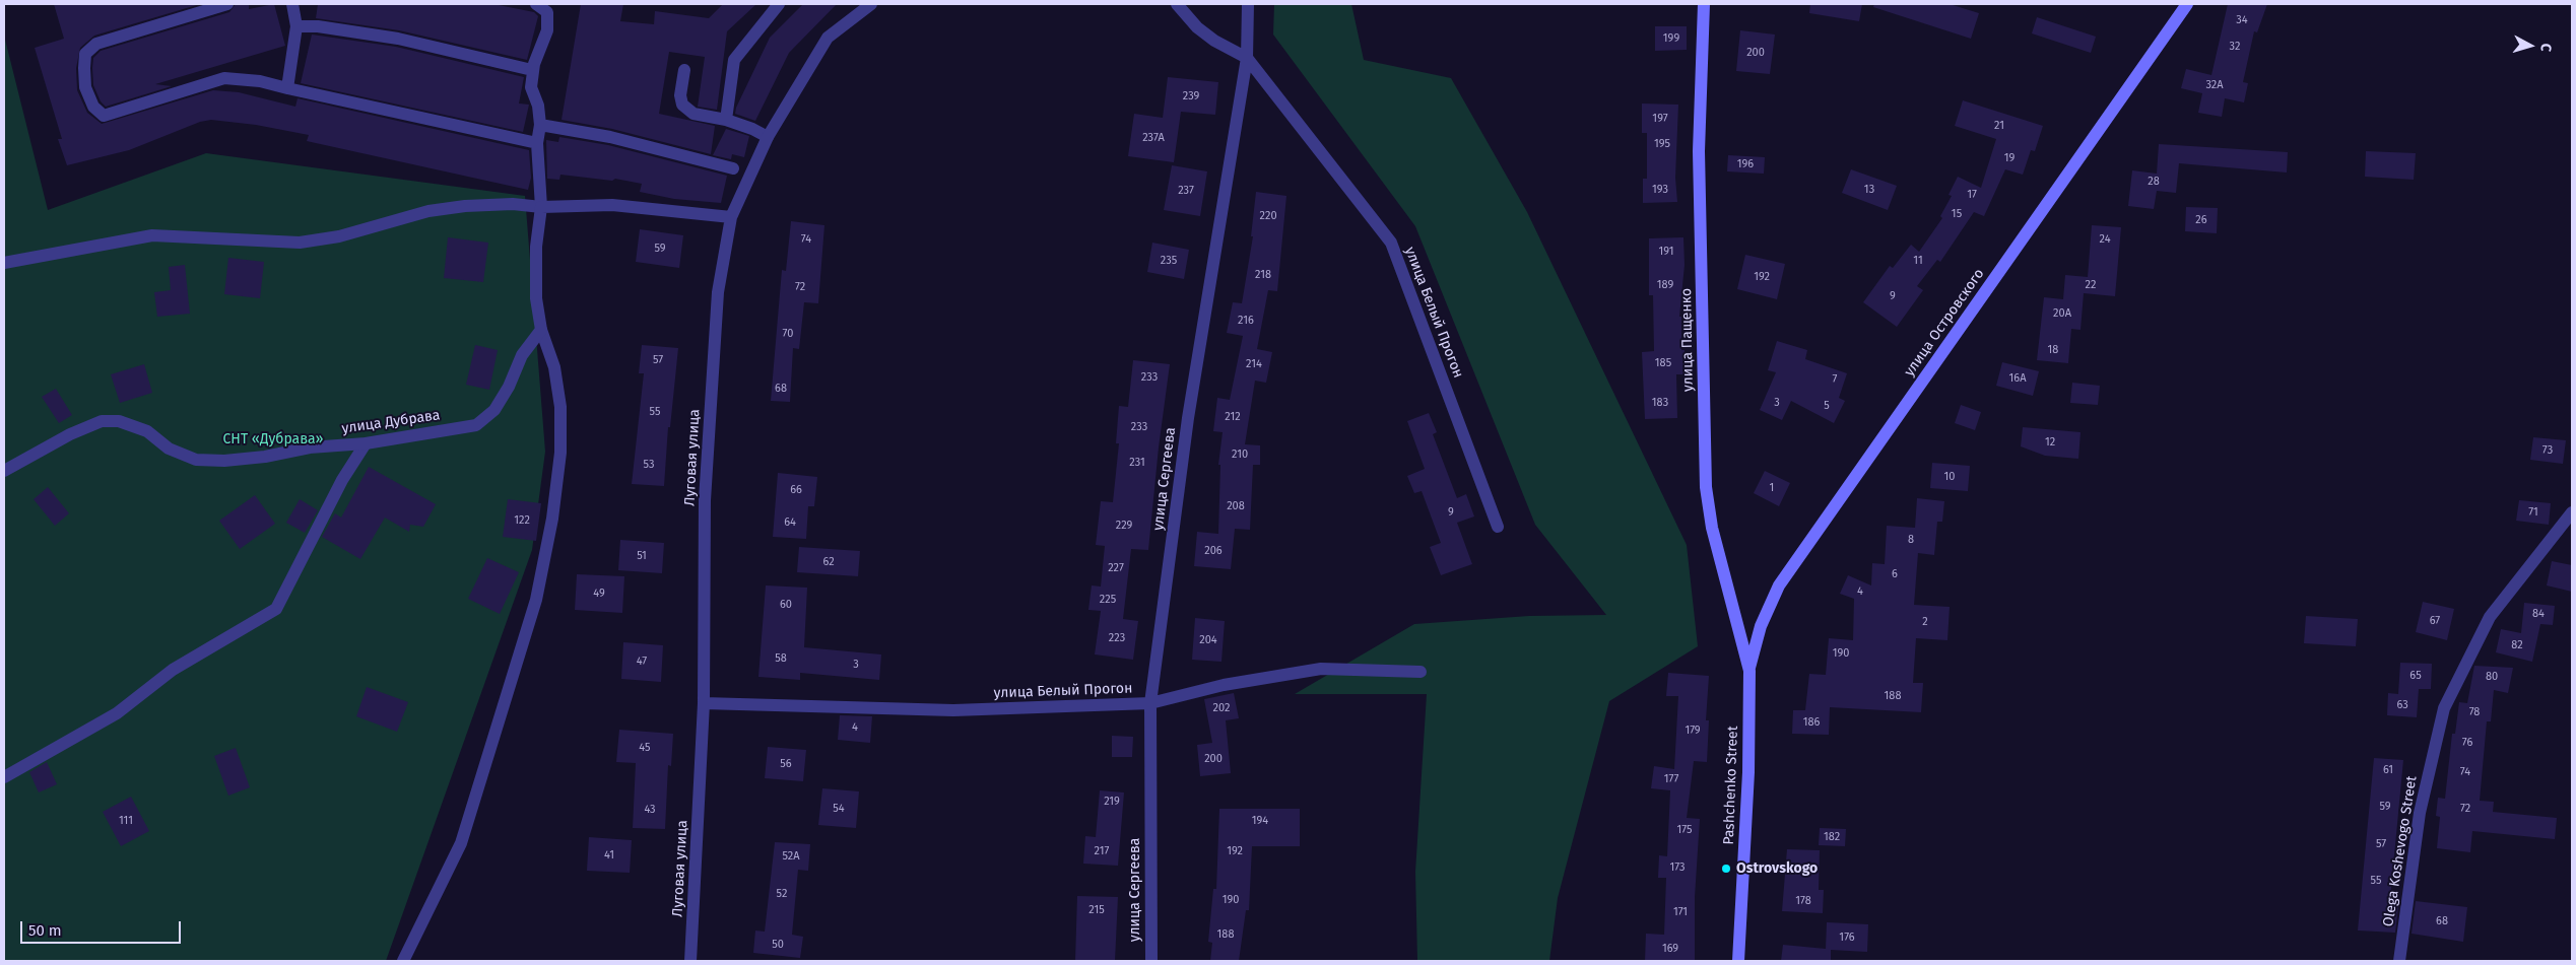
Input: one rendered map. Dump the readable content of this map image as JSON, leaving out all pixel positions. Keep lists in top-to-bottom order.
{
  "streets": {
    "street": [
      "улица Белый Прогон",
      "улица Островского",
      "улица Пащенко",
      "улица Дубрава",
      "Луговая улица",
      "улица Сергеева",
      "Pashchenko Street",
      "Olega Koshevogo Street"
    ]
  },
  "crossings": [
    ["улица Белый Прогон", "Луговая улица"],
    ["улица Белый Прогон", "улица Сергеева"],
    ["улица Островского", "улица Пащенко"],
    ["улица Островского", "Pashchenko Street"],
    ["улица Пащенко", "Pashchenko Street"]
  ],
  "parks": ["СНТ «Дубрава»"],
  "places": ["Ostrovskogo"],
  "house_numbers": [
    "34",
    "199",
    "32",
    "200",
    "32А",
    "239",
    "197",
    "21",
    "237А",
    "195",
    "19",
    "196",
    "28",
    "193",
    "13",
    "237",
    "17",
    "15",
    "220",
    "26",
    "74",
    "24",
    "59",
    "191",
    "235",
    "11",
    "218",
    "192",
    "189",
    "22",
    "72",
    "9",
    "20А",
    "216",
    "70",
    "18",
    "57",
    "185",
    "214",
    "233",
    "16А",
    "7",
    "68",
    "183",
    "3",
    "5",
    "55",
    "212",
    "233",
    "12",
    "73",
    "210",
    "231",
    "53",
    "10",
    "1",
    "66",
    "208",
    "9",
    "71",
    "122",
    "64",
    "229",
    "8",
    "206",
    "51",
    "62",
    "227",
    "6",
    "4",
    "49",
    "225",
    "60",
    "84",
    "67",
    "2",
    "223",
    "204",
    "82",
    "190",
    "58",
    "47",
    "3",
    "65",
    "80",
    "188",
    "63",
    "202",
    "78",
    "186",
    "4",
    "179",
    "76",
    "45",
    "200",
    "56",
    "61",
    "74",
    "177",
    "219",
    "59",
    "54",
    "72",
    "43",
    "111",
    "194",
    "175",
    "182",
    "57",
    "217",
    "192",
    "41",
    "52А",
    "173",
    "55",
    "52",
    "190",
    "178",
    "215",
    "171",
    "68",
    "188",
    "176",
    "50",
    "169"
  ],
  "scale_bar": "50 m",
  "north": "right"
}
